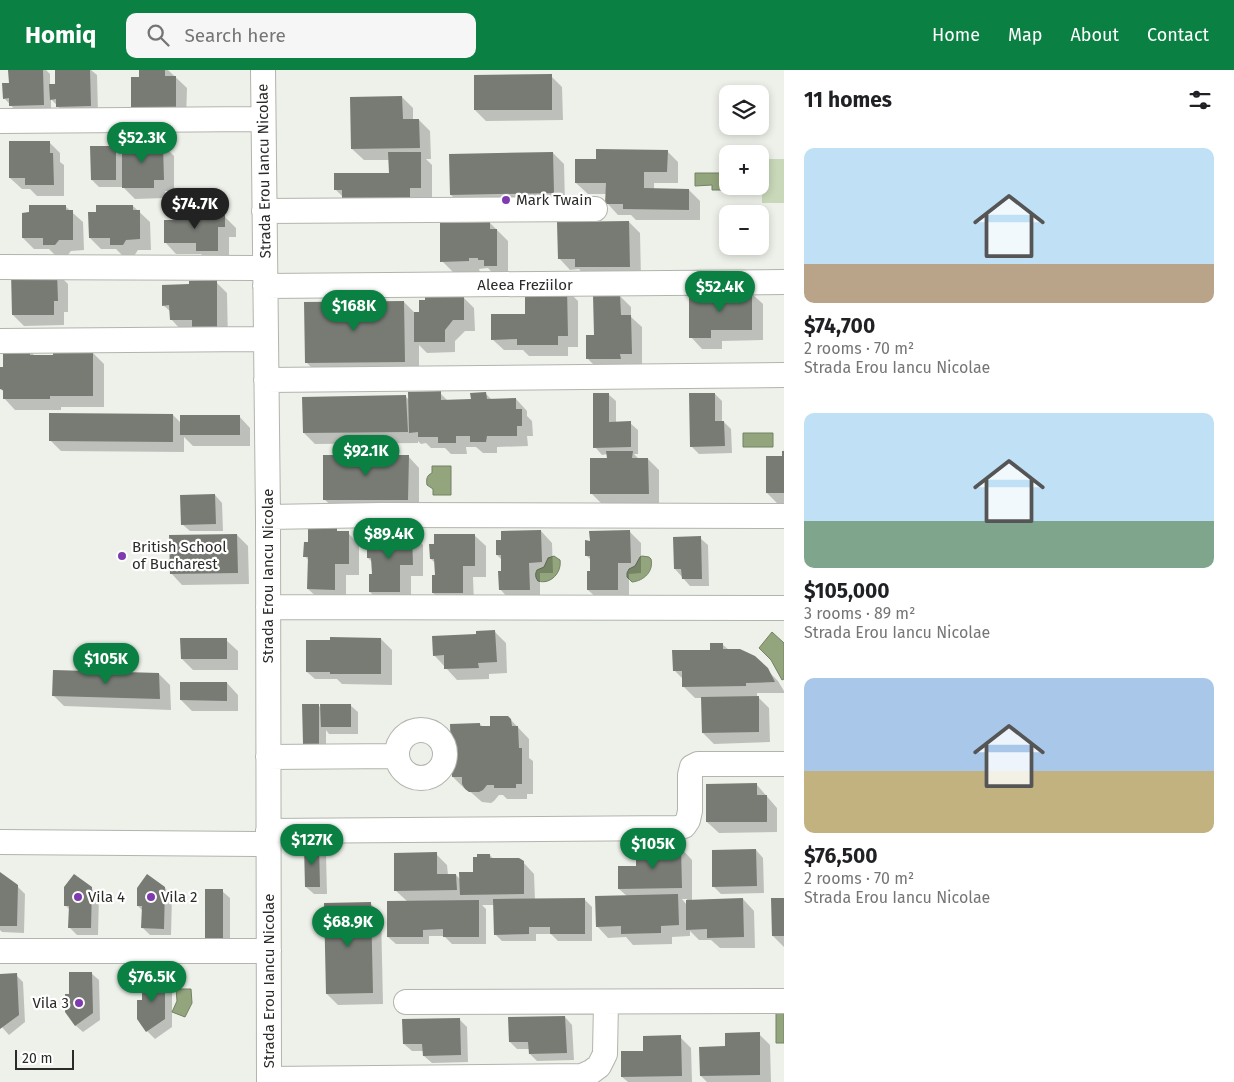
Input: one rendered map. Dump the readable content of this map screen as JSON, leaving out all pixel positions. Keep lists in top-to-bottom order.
{
  "streets": {
    "street": ["Strada Erou Iancu Nicolae", "Aleea Freziilor"]
  },
  "crossings": [
    ["Strada Erou Iancu Nicolae", "Aleea Freziilor"]
  ],
  "places": [
    "Mark Twain",
    "British School of Bucharest",
    "Vila 4",
    "Vila 2",
    "Vila 3"
  ],
  "scale_bar": "20 m",
  "page": {
    "header": "Homiq",
    "search": "Search here",
    "nav": [
      "Home",
      "Map",
      "About",
      "Contact"
    ],
    "heading": "11 homes",
    "map_buttons": ["+", "−"],
    "price": [
      "$52.3K",
      "$74.7K",
      "$52.4K",
      "$168K",
      "$92.1K",
      "$89.4K",
      "$105K",
      "$127K",
      "$105K",
      "$68.9K",
      "$76.5K"
    ],
    "list": [
      {
        "name": "$74,700",
        "note": "2 rooms · 70 m² · Strada Erou Iancu Nicolae"
      },
      {
        "name": "$105,000",
        "note": "3 rooms · 89 m² · Strada Erou Iancu Nicolae"
      },
      {
        "name": "$76,500",
        "note": "2 rooms · 70 m² · Strada Erou Iancu Nicolae"
      }
    ],
    "scale": "20 m"
  }
}
